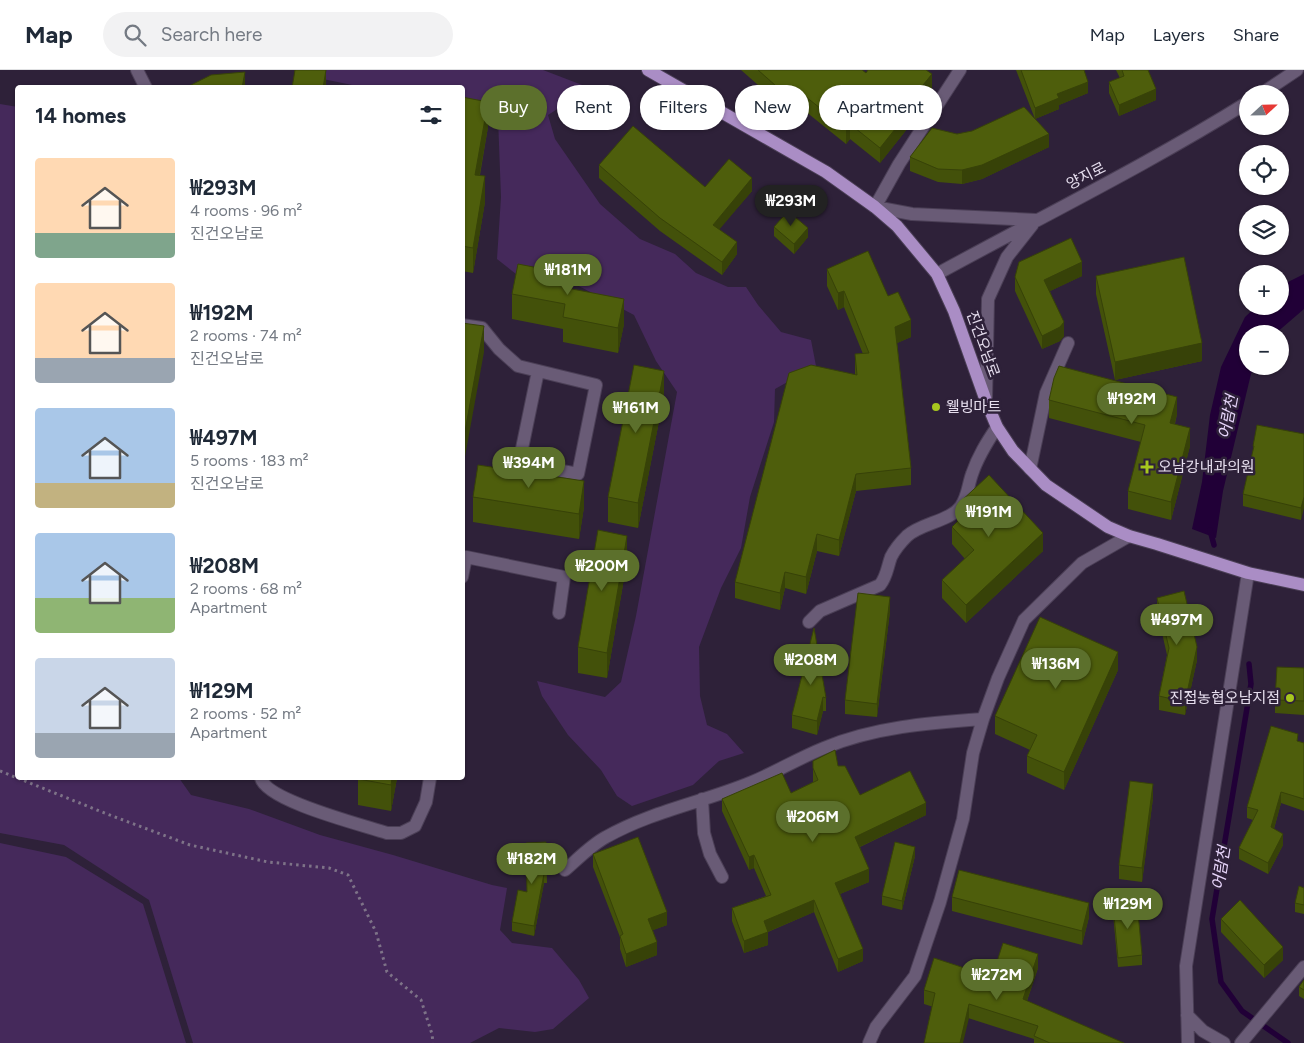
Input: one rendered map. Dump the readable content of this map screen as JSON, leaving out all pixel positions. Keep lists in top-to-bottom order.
{
  "streets": {
    "main road": ["진건오남로"],
    "street": ["양지로"]
  },
  "crossings": [
    ["양지로", "진건오남로"]
  ],
  "water": ["어람천"],
  "places": {
    "other": ["웰빙마트", "진접농협오남지점"],
    "health": ["오남강내과의원"]
  },
  "north": "right",
  "page": {
    "header": "Map",
    "search": "Search here",
    "nav": ["Map", "Layers", "Share"],
    "map_buttons": ["+", "−"],
    "chip": [
      "Buy",
      "Rent",
      "Filters",
      "New",
      "Apartment"
    ],
    "heading": "14 homes",
    "list": [
      {
        "name": "₩293M",
        "note": "4 rooms · 96 m² · 진건오남로"
      },
      {
        "name": "₩192M",
        "note": "2 rooms · 74 m² · 진건오남로"
      },
      {
        "name": "₩497M",
        "note": "5 rooms · 183 m² · 진건오남로"
      },
      {
        "name": "₩208M",
        "note": "2 rooms · 68 m² · Apartment"
      },
      {
        "name": "₩129M",
        "note": "2 rooms · 52 m² · Apartment"
      }
    ],
    "price": [
      "₩293M",
      "₩181M",
      "₩192M",
      "₩161M",
      "₩394M",
      "₩191M",
      "₩200M",
      "₩497M",
      "₩208M",
      "₩136M",
      "₩206M",
      "₩182M",
      "₩129M",
      "₩272M"
    ]
  }
}
